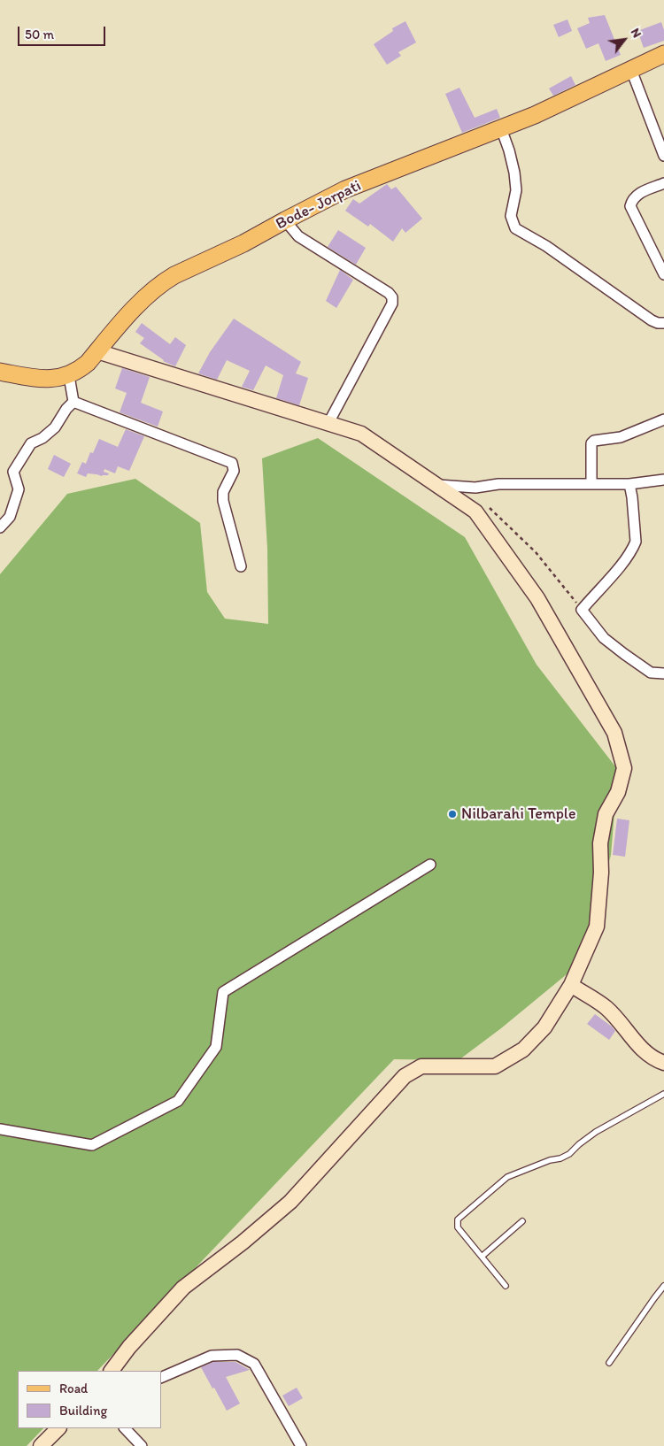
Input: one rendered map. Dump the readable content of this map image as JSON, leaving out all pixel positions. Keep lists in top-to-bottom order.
{
  "streets": {
    "main road": ["Bode- Jorpati"]
  },
  "places": ["Nilbarahi Temple"],
  "legend": ["Road", "Building"],
  "scale_bar": "50 m",
  "north": "top right"
}
